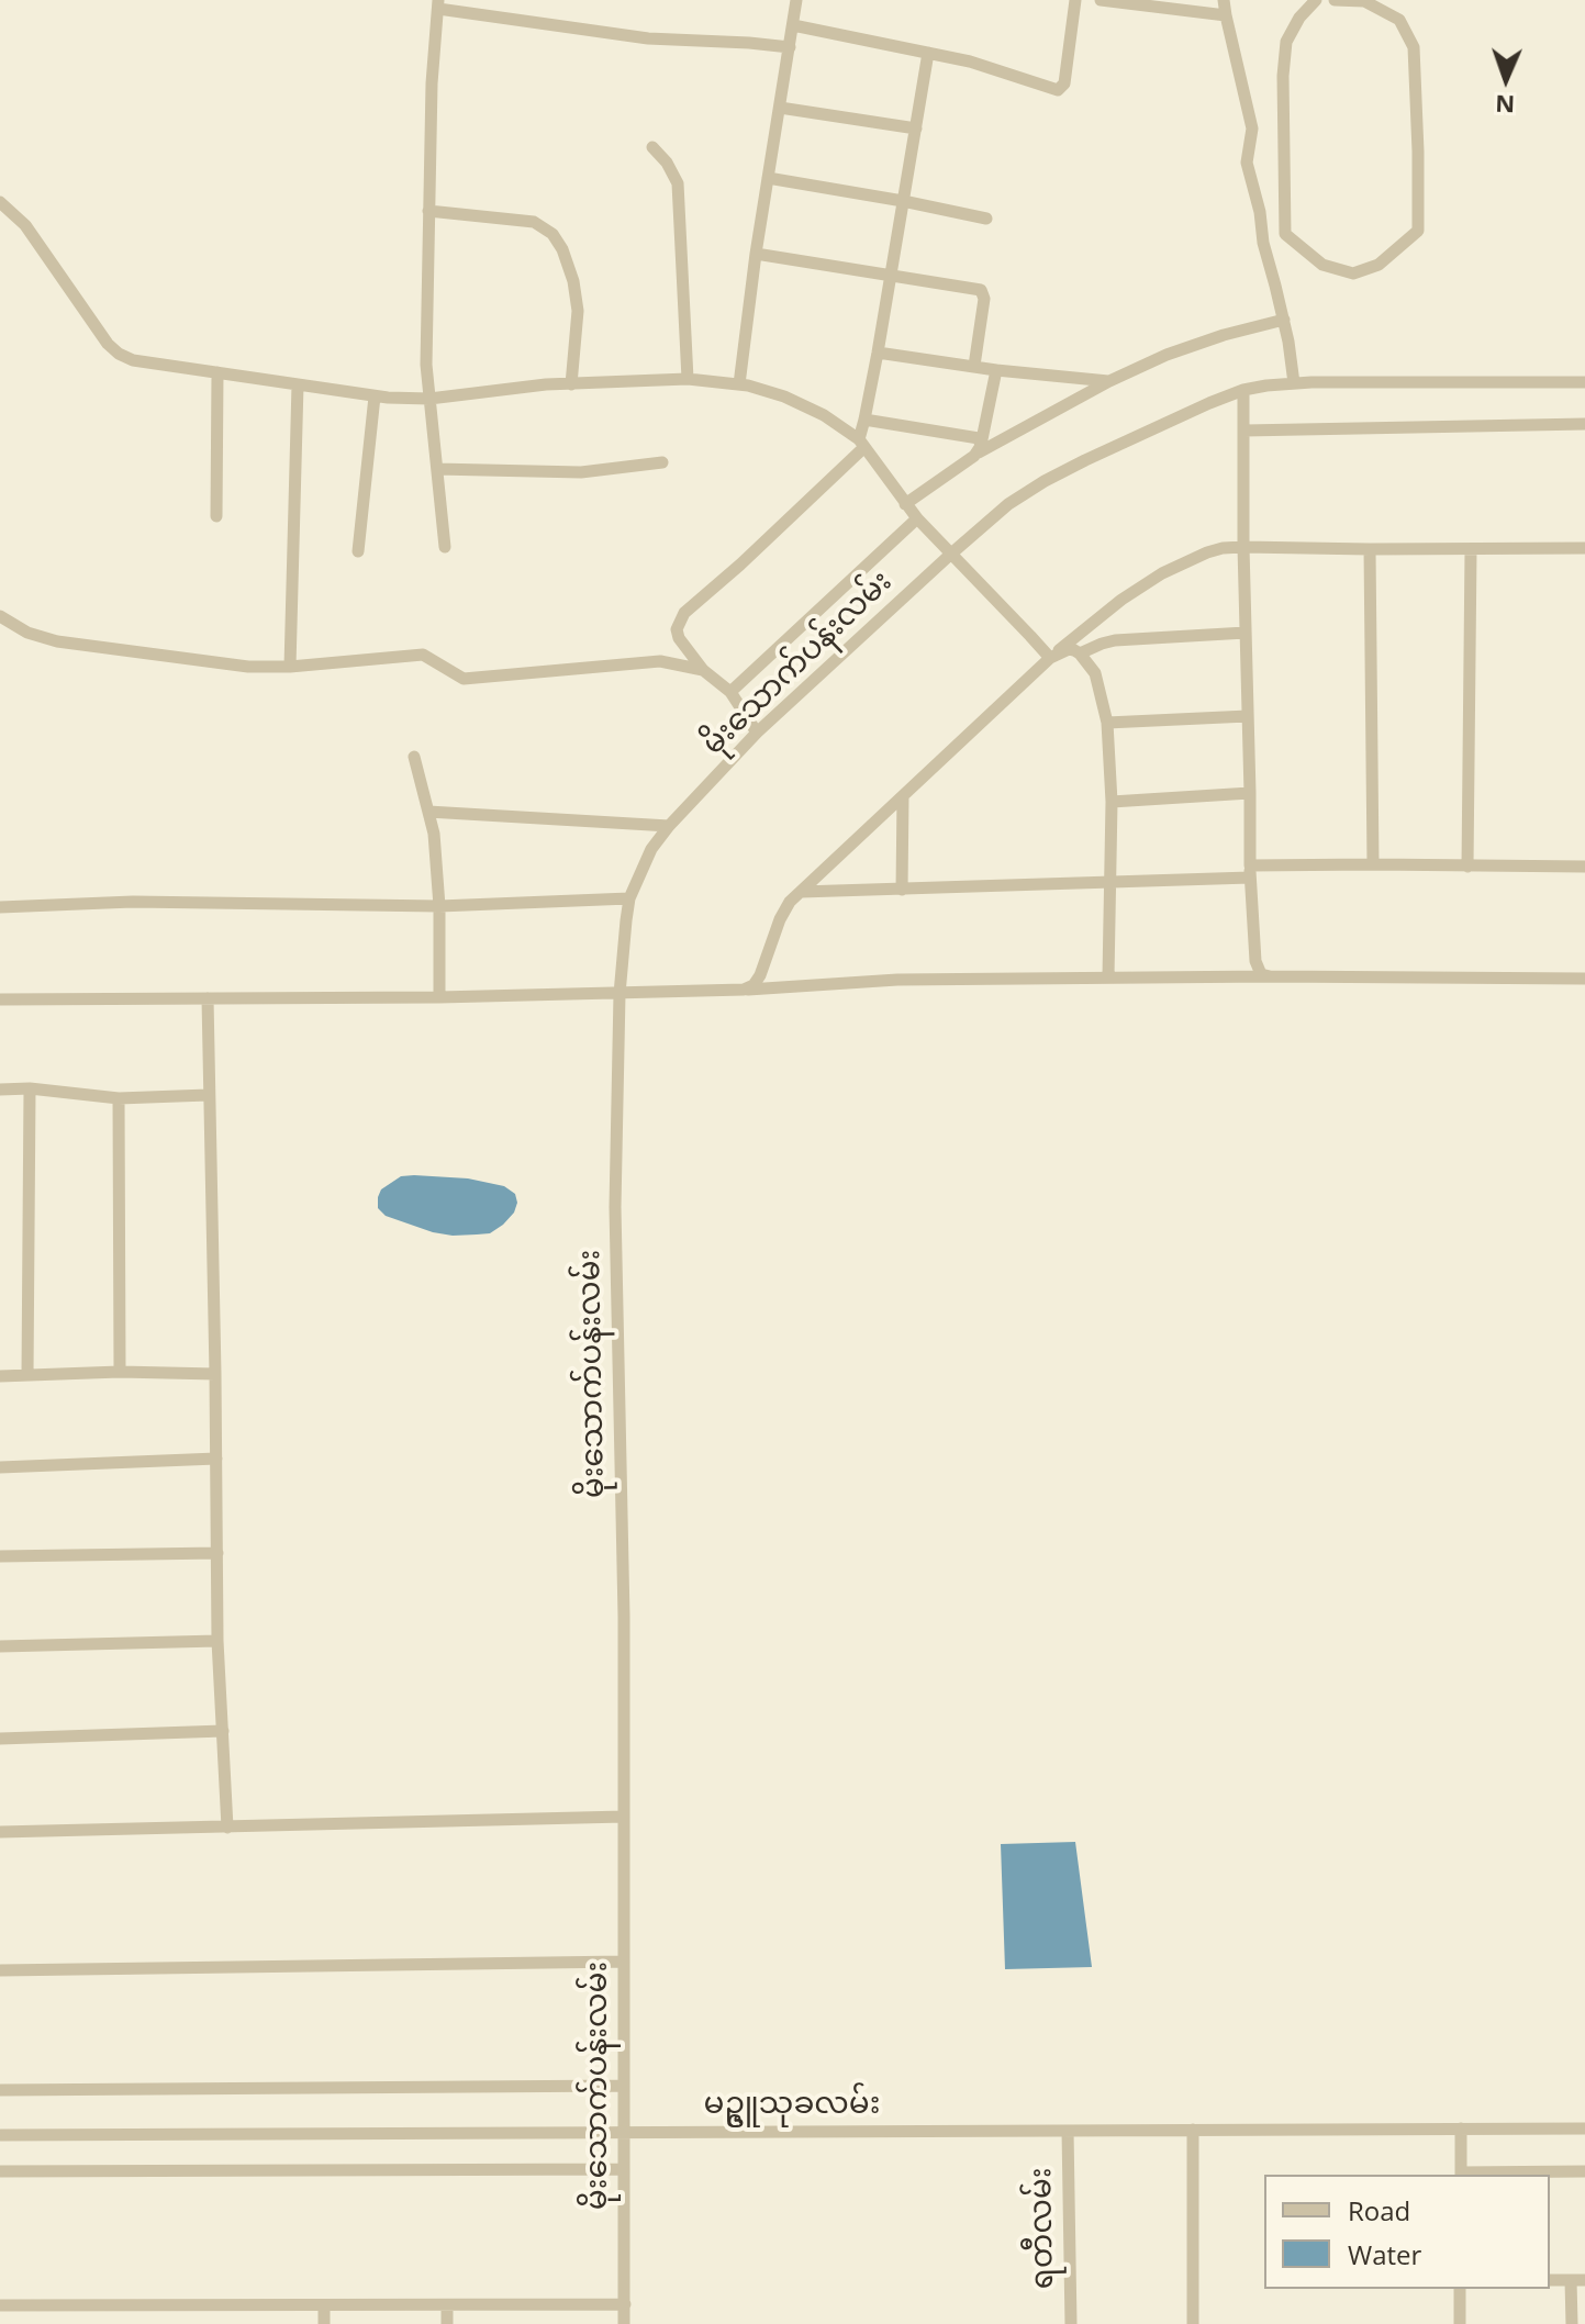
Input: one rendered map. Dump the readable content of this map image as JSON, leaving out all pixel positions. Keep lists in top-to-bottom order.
{
  "streets": {
    "street": ["မိုးသောက်ပန်းလမ်း", "မဥ္ဇူသုခလမ်း", "ရတီလမ်း"]
  },
  "crossings": [
    ["မိုးသောက်ပန်းလမ်း", "မဥ္ဇူသုခလမ်း"],
    ["မဥ္ဇူသုခလမ်း", "ရတီလမ်း"]
  ],
  "legend": ["Road", "Water"],
  "north": "bottom"
}
